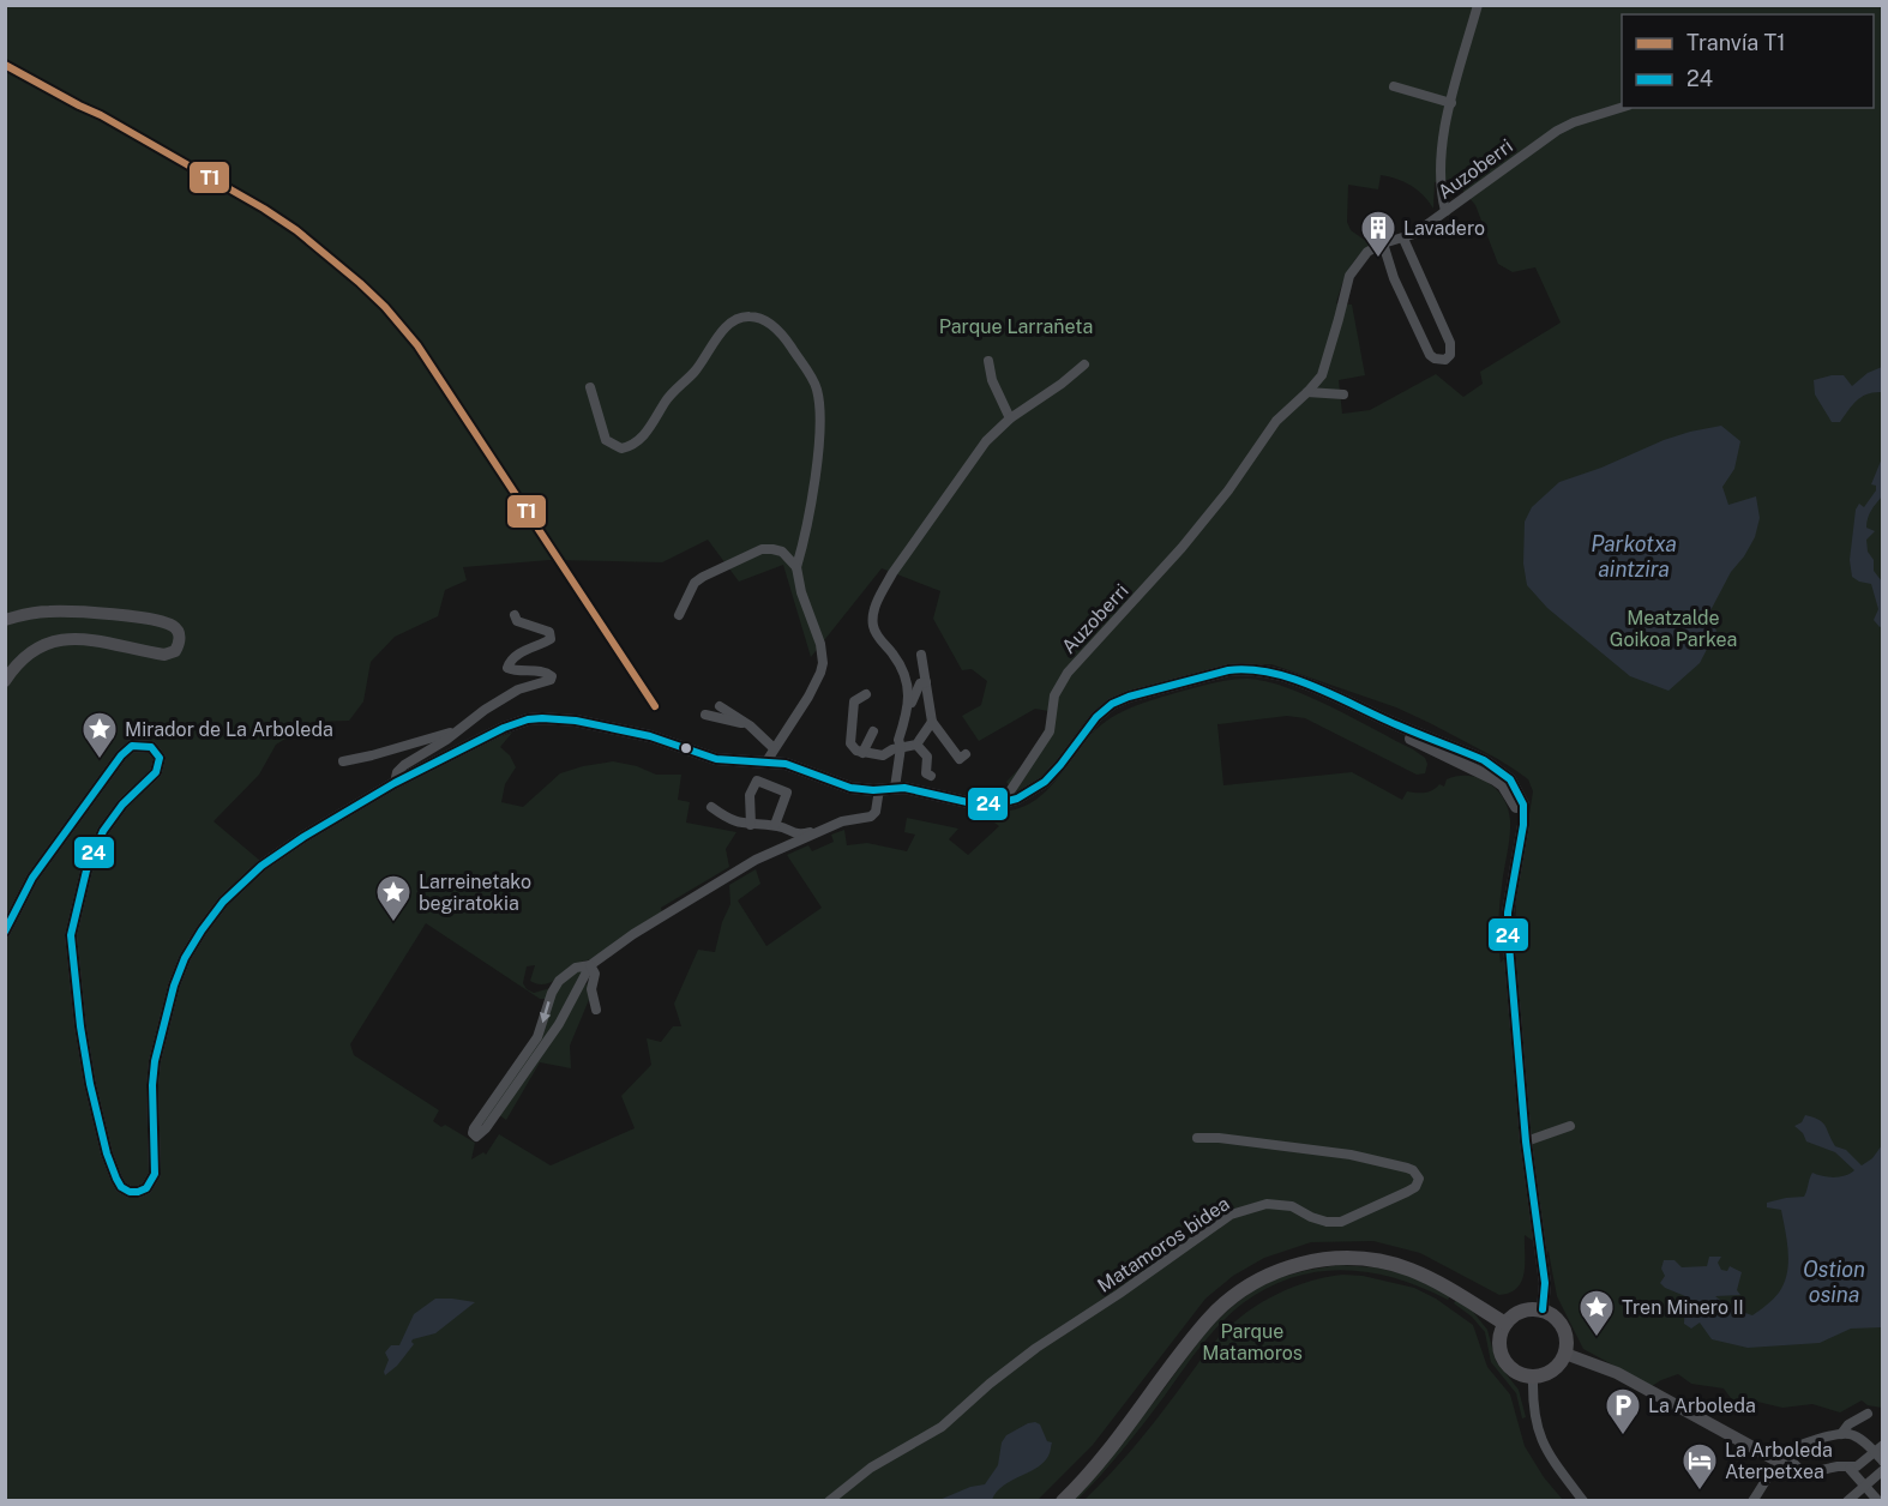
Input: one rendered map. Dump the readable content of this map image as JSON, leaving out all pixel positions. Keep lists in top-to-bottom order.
{
  "streets": {
    "street": ["Auzoberri", "Matamoros bidea"]
  },
  "water": ["Parkotxa aintzira", "Ostion osina"],
  "parks": ["Parque Larrañeta", "Meatzalde Goikoa Parkea", "Parque Matamoros"],
  "places": {
    "building": ["Lavadero"],
    "place": ["Mirador de La Arboleda", "Larreinetako begiratokia", "Tren Minero II"],
    "parking": ["La Arboleda"],
    "hotel": ["La Arboleda Aterpetxea"]
  },
  "lines": ["tram line T1", "transit line 24"],
  "legend": ["Tranvía T1", "24"]
}
